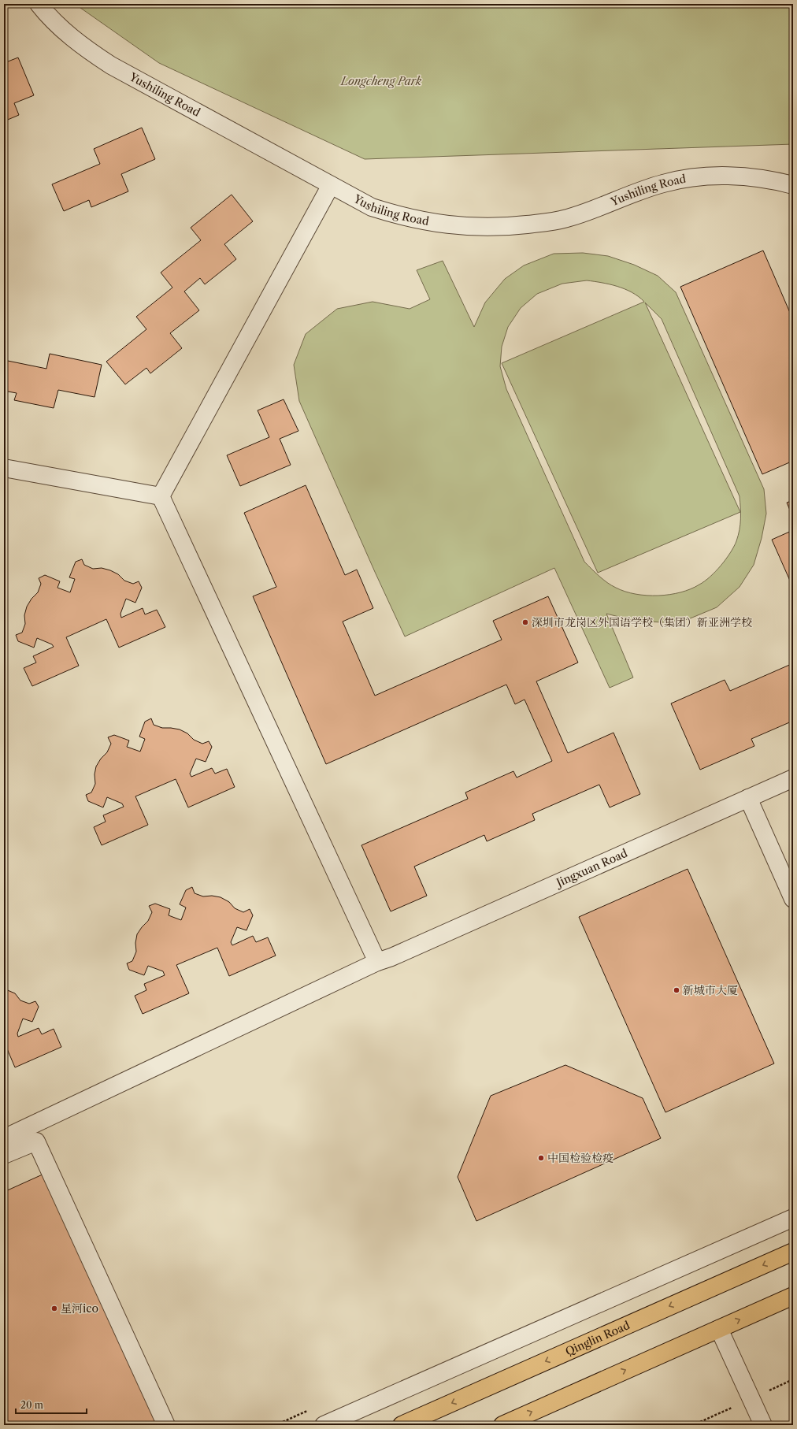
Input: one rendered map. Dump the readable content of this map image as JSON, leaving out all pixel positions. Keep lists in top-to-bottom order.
{
  "streets": {
    "main road": ["Qinglin Road"],
    "street": ["Yushiling Road", "Jingxuan Road"]
  },
  "parks": ["Longcheng Park"],
  "places": [
    "深圳市龙岗区外国语学校（集团）新亚洲学校",
    "新城市大厦",
    "中国检验检疫",
    "星河ico"
  ],
  "scale_bar": "20 m"
}
